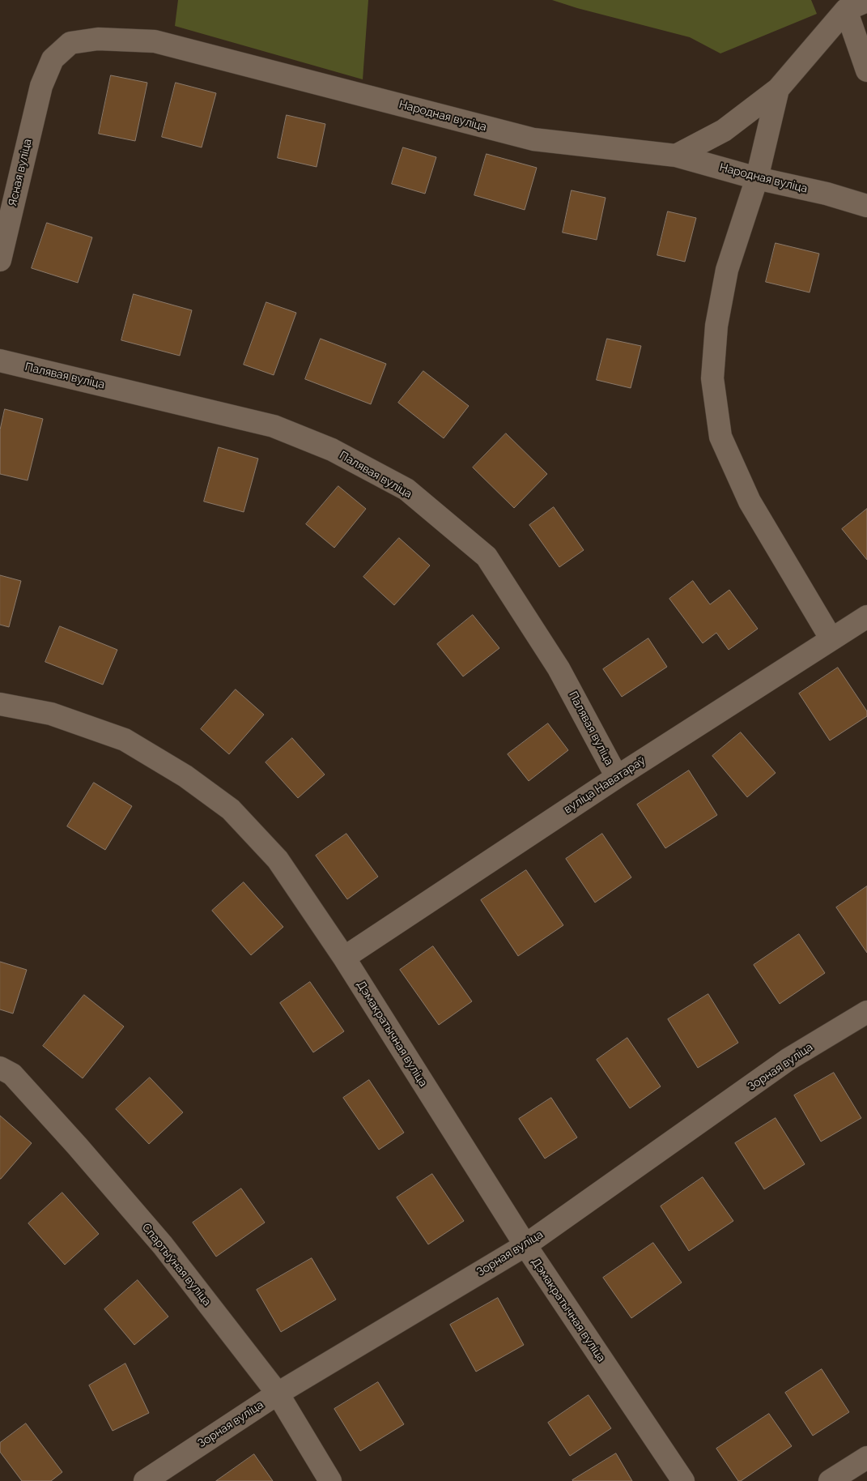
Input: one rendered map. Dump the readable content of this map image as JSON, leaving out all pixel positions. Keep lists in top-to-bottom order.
{
  "streets": {
    "street": [
      "Народная вуліца",
      "Ясная вуліца",
      "Палявая вуліца",
      "вуліца Наватараў",
      "Дэмакратычная вуліца",
      "Зорная вуліца",
      "Спартыўная вуліца"
    ]
  },
  "crossings": [
    ["Народная вуліца", "Ясная вуліца"],
    ["Палявая вуліца", "вуліца Наватараў"],
    ["вуліца Наватараў", "Дэмакратычная вуліца"],
    ["Дэмакратычная вуліца", "Зорная вуліца"],
    ["Зорная вуліца", "Спартыўная вуліца"]
  ]
}
